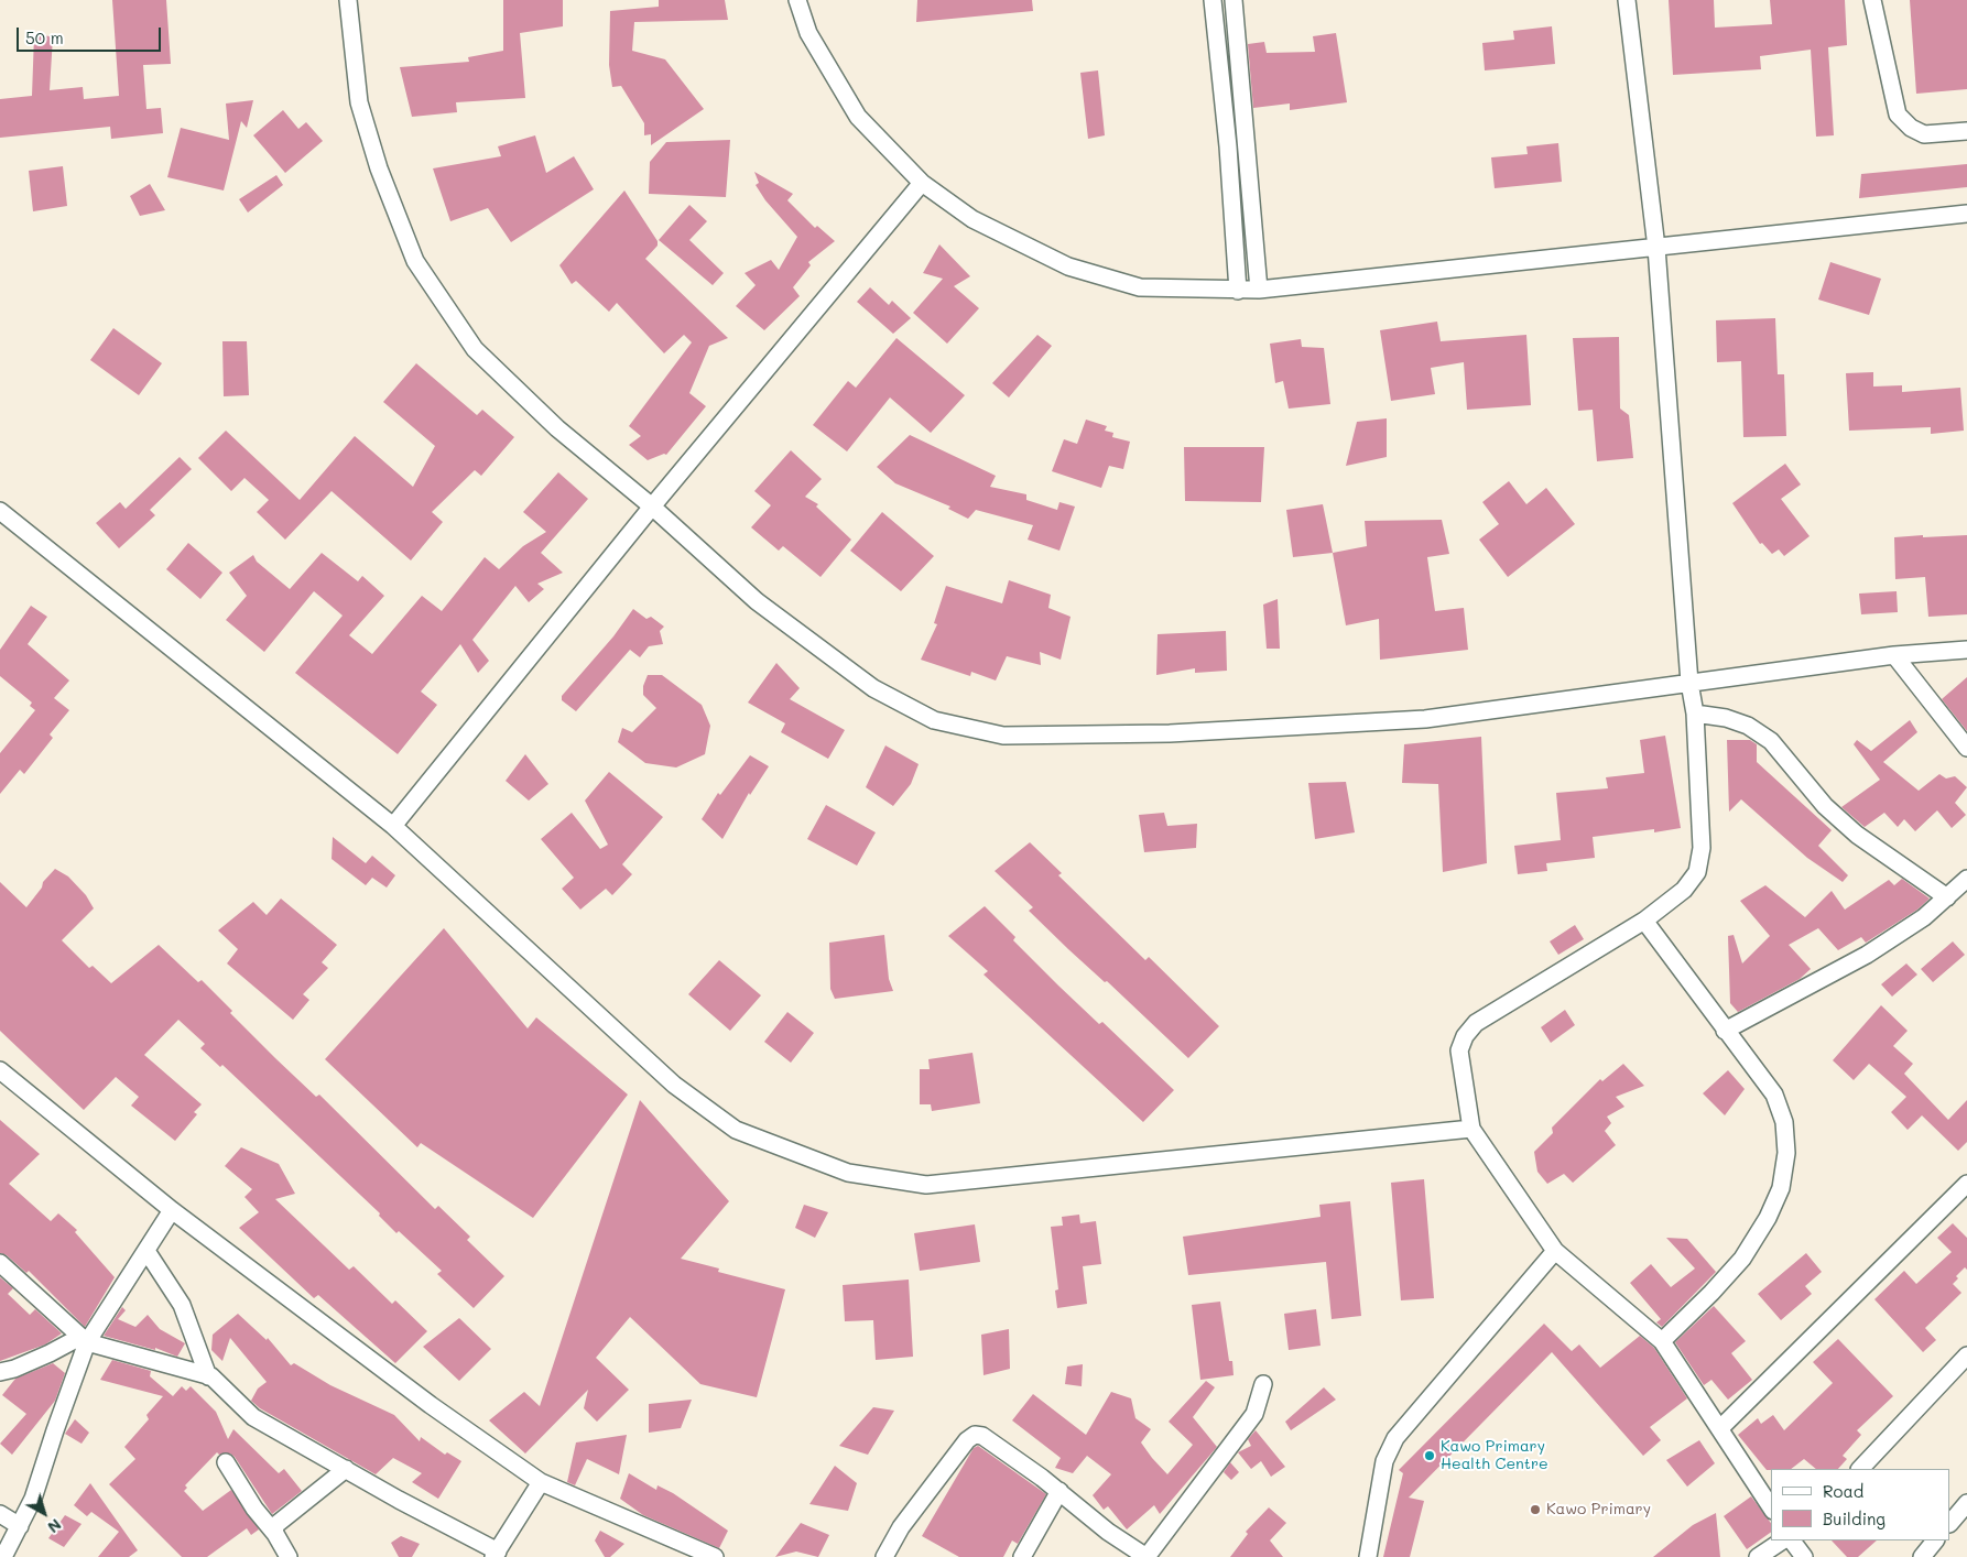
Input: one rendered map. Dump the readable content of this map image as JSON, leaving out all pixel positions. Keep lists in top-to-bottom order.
{
  "places": ["Kawo Primary Health Centre", "Kawo Primary"],
  "legend": ["Road", "Building"],
  "scale_bar": "50 m",
  "north": "bottom right"
}
